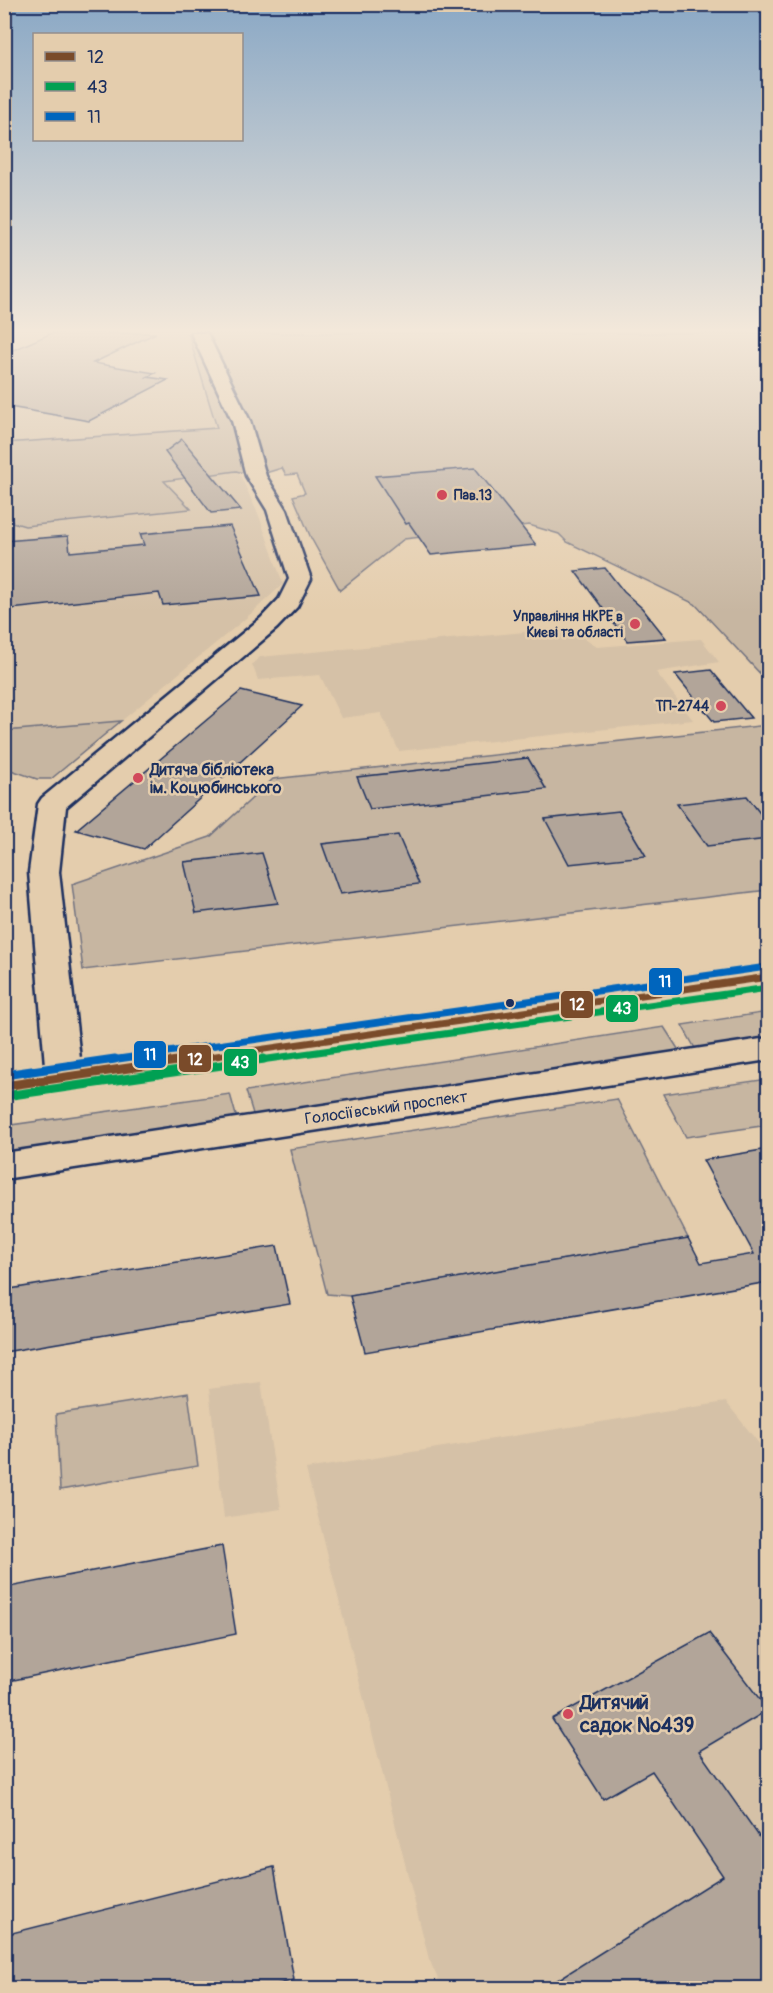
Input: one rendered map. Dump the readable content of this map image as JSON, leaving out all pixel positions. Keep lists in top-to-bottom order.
{
  "streets": {
    "main road": ["Голосіївський проспект"]
  },
  "places": [
    "Пав.13",
    "Управління НКРЕ в Києві та області",
    "ТП-2744",
    "Дитяча бібліотека ім. Коцюбинського",
    "Дитячий садок №439"
  ],
  "lines": ["transit line 11", "transit line 12", "transit line 43"],
  "legend": ["12", "43", "11"]
}
